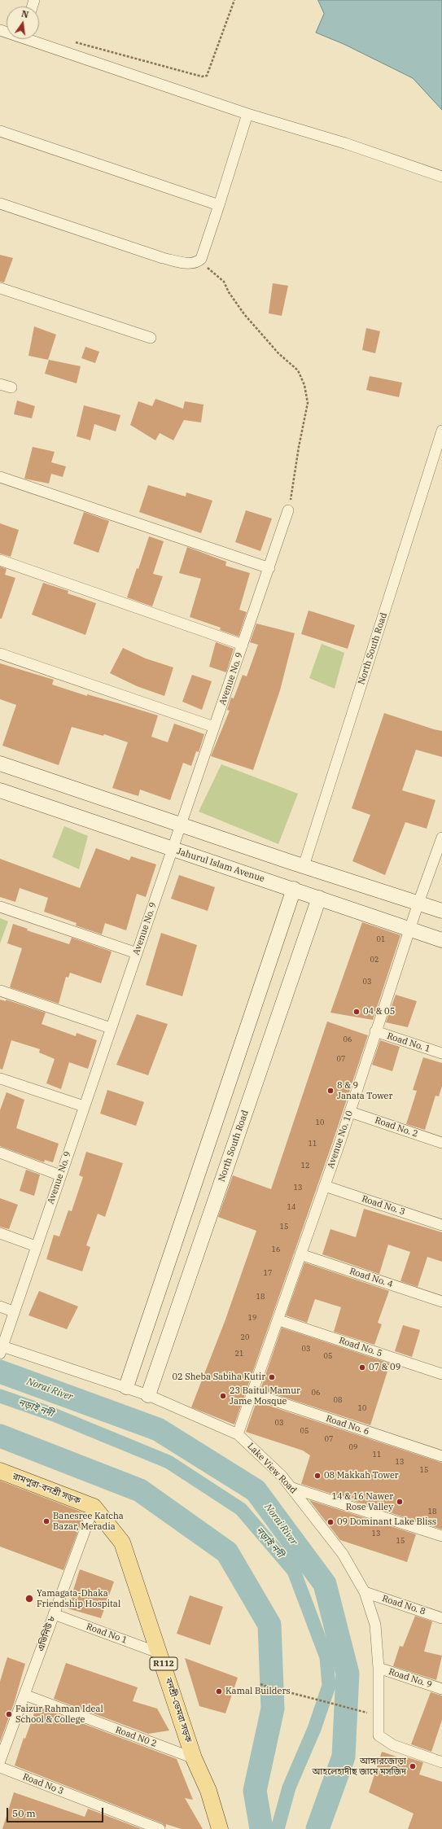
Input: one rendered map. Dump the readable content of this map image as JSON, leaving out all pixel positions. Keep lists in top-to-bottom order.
{
  "streets": {
    "main road": ["রামপুরা-বনশ্রী সড়ক", "R112", "বনশ্রী-ডেমরা সড়ক"],
    "street": [
      "North South Road",
      "Avenue No. 9",
      "Jahurul Islam Avenue",
      "Road No. 1",
      "Road No. 2",
      "Avenue No. 10",
      "Road No. 3",
      "Road No. 4",
      "Road No. 5",
      "Road No. 6",
      "Lake View Road",
      "Road No. 8",
      "এভিনিউ ৮",
      "Road No 1",
      "Road No. 9",
      "Road N0 2",
      "Road No 3"
    ]
  },
  "crossings": [
    ["North South Road", "Jahurul Islam Avenue"],
    ["North South Road", "Lake View Road"],
    ["Avenue No. 9", "Jahurul Islam Avenue"],
    ["Avenue No. 9", "Lake View Road"],
    ["Jahurul Islam Avenue", "Avenue No. 10"],
    ["Road No. 1", "Avenue No. 10"],
    ["Road No. 2", "Avenue No. 10"],
    ["Avenue No. 10", "Road No. 3"],
    ["Avenue No. 10", "Road No. 4"],
    ["Avenue No. 10", "Road No. 5"],
    ["Avenue No. 10", "Road No. 6"],
    ["Avenue No. 10", "Lake View Road"],
    ["Lake View Road", "Road No. 8"],
    ["Lake View Road", "Road No. 9"],
    ["রামপুরা-বনশ্রী সড়ক", "এভিনিউ ৮"],
    ["রামপুরা-বনশ্রী সড়ক", "বনশ্রী-ডেমরা সড়ক"],
    ["এভিনিউ ৮", "Road No 1"],
    ["এভিনিউ ৮", "বনশ্রী-ডেমরা সড়ক"],
    ["এভিনিউ ৮", "Road N0 2"],
    ["Road No 1", "বনশ্রী-ডেমরা সড়ক"],
    ["বনশ্রী-ডেমরা সড়ক", "Road N0 2"]
  ],
  "water": ["Norai River", "নড়াই নদী"],
  "places": [
    "04 & 05",
    "8 & 9 Janata Tower",
    "07 & 09",
    "02 Sheba Sabiha Kutir",
    "23 Baitul Mamur Jame Mosque",
    "08 Makkah Tower",
    "14 & 16 Nawer Rose Valley",
    "Banesree Katcha Bazar, Meradia",
    "09 Dominant Lake Bliss",
    "Yamagata-Dhaka Friendship Hospital",
    "Kamal Builders",
    "Faizur Rahman Ideal School & College",
    "আঙ্গারজোড়া আহলেহাদীছ জামে মসজিদ"
  ],
  "house_numbers": [
    "01",
    "02",
    "03",
    "06",
    "07",
    "10",
    "11",
    "12",
    "13",
    "14",
    "15",
    "16",
    "17",
    "18",
    "19",
    "20",
    "03",
    "21",
    "05",
    "06",
    "08",
    "10",
    "03",
    "05",
    "07",
    "09",
    "11",
    "13",
    "15",
    "18",
    "13",
    "15"
  ],
  "scale_bar": "50 m",
  "north": "top"
}
